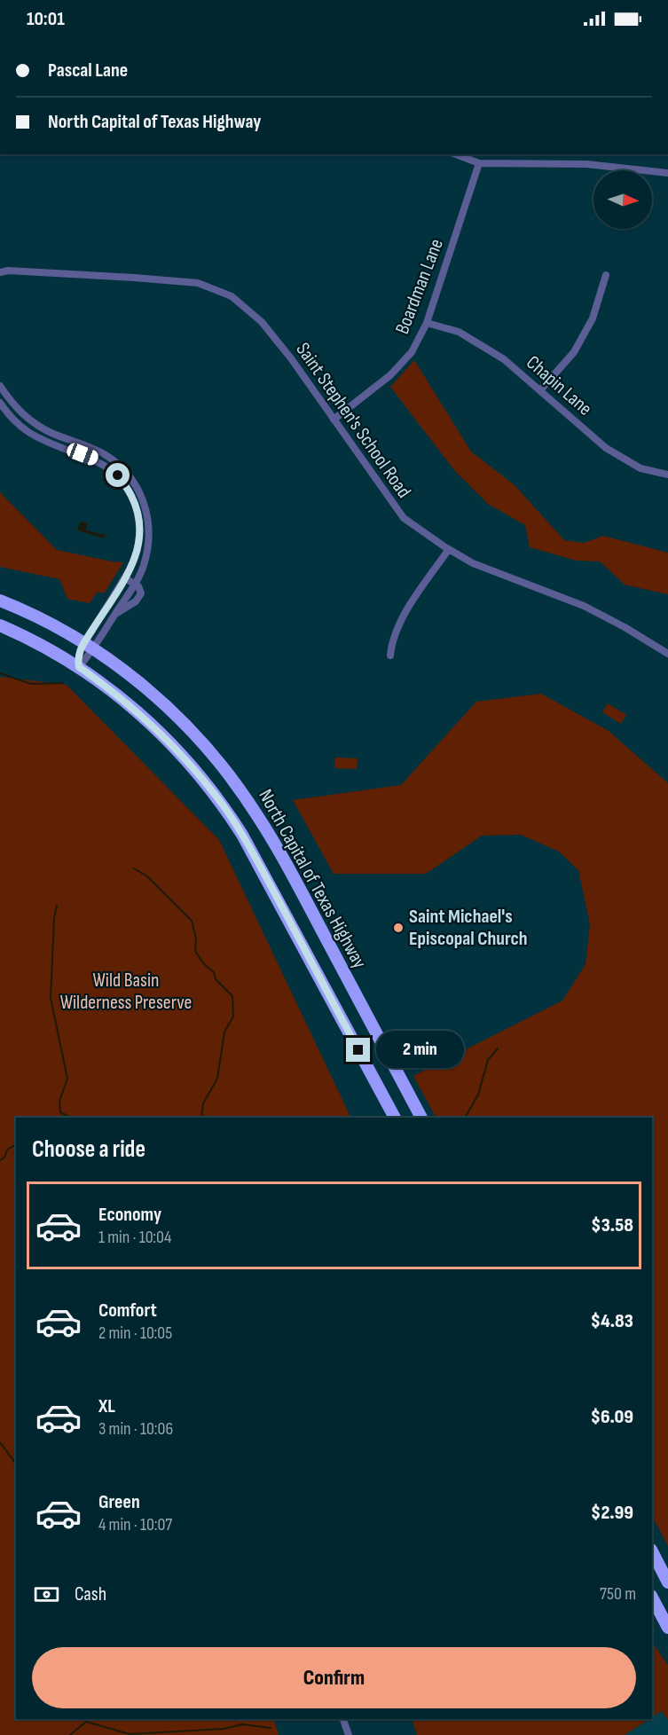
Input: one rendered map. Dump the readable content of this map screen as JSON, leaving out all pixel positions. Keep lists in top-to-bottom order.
{
  "streets": {
    "highway": ["North Capital of Texas Highway"],
    "street": ["Boardman Lane", "Chapin Lane", "Saint Stephen's School Road"]
  },
  "crossings": [
    ["Boardman Lane", "Chapin Lane"],
    ["Boardman Lane", "Saint Stephen's School Road"]
  ],
  "parks": ["Wild Basin Wilderness Preserve"],
  "places": ["Saint Michael's Episcopal Church"],
  "north": "right",
  "page": {
    "status": "10:01",
    "banner": ["Pascal Lane", "North Capital of Texas Highway"],
    "bubble": "2 min",
    "heading": "Choose a ride",
    "list": [
      {
        "name": "Economy",
        "note": "1 min · 10:04",
        "value": "$3.58"
      },
      {
        "name": "Comfort",
        "note": "2 min · 10:05",
        "value": "$4.83"
      },
      {
        "name": "XL",
        "note": "3 min · 10:06",
        "value": "$6.09"
      },
      {
        "name": "Green",
        "note": "4 min · 10:07",
        "value": "$2.99"
      }
    ],
    "pay": ["Cash", "750 m"],
    "buttons": "Confirm"
  }
}
